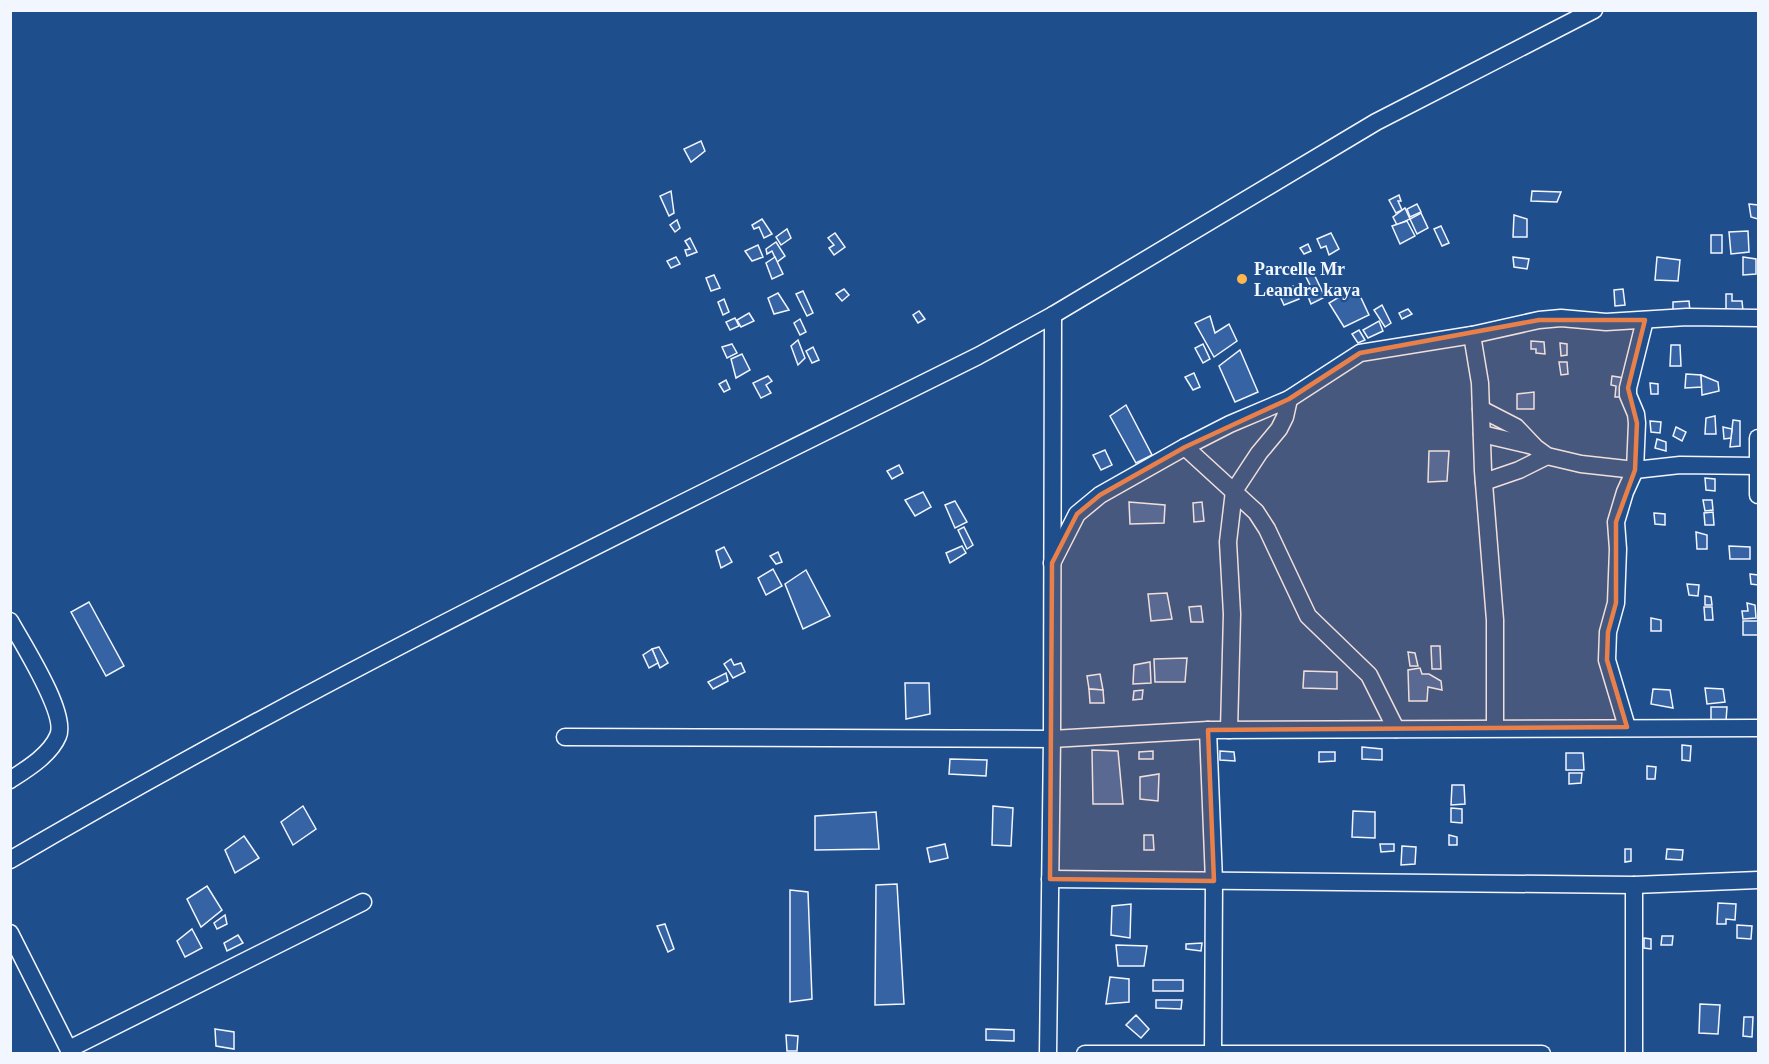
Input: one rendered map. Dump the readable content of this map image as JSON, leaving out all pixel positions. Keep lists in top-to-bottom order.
{
  "places": ["Parcelle Mr Leandre kaya"]
}
